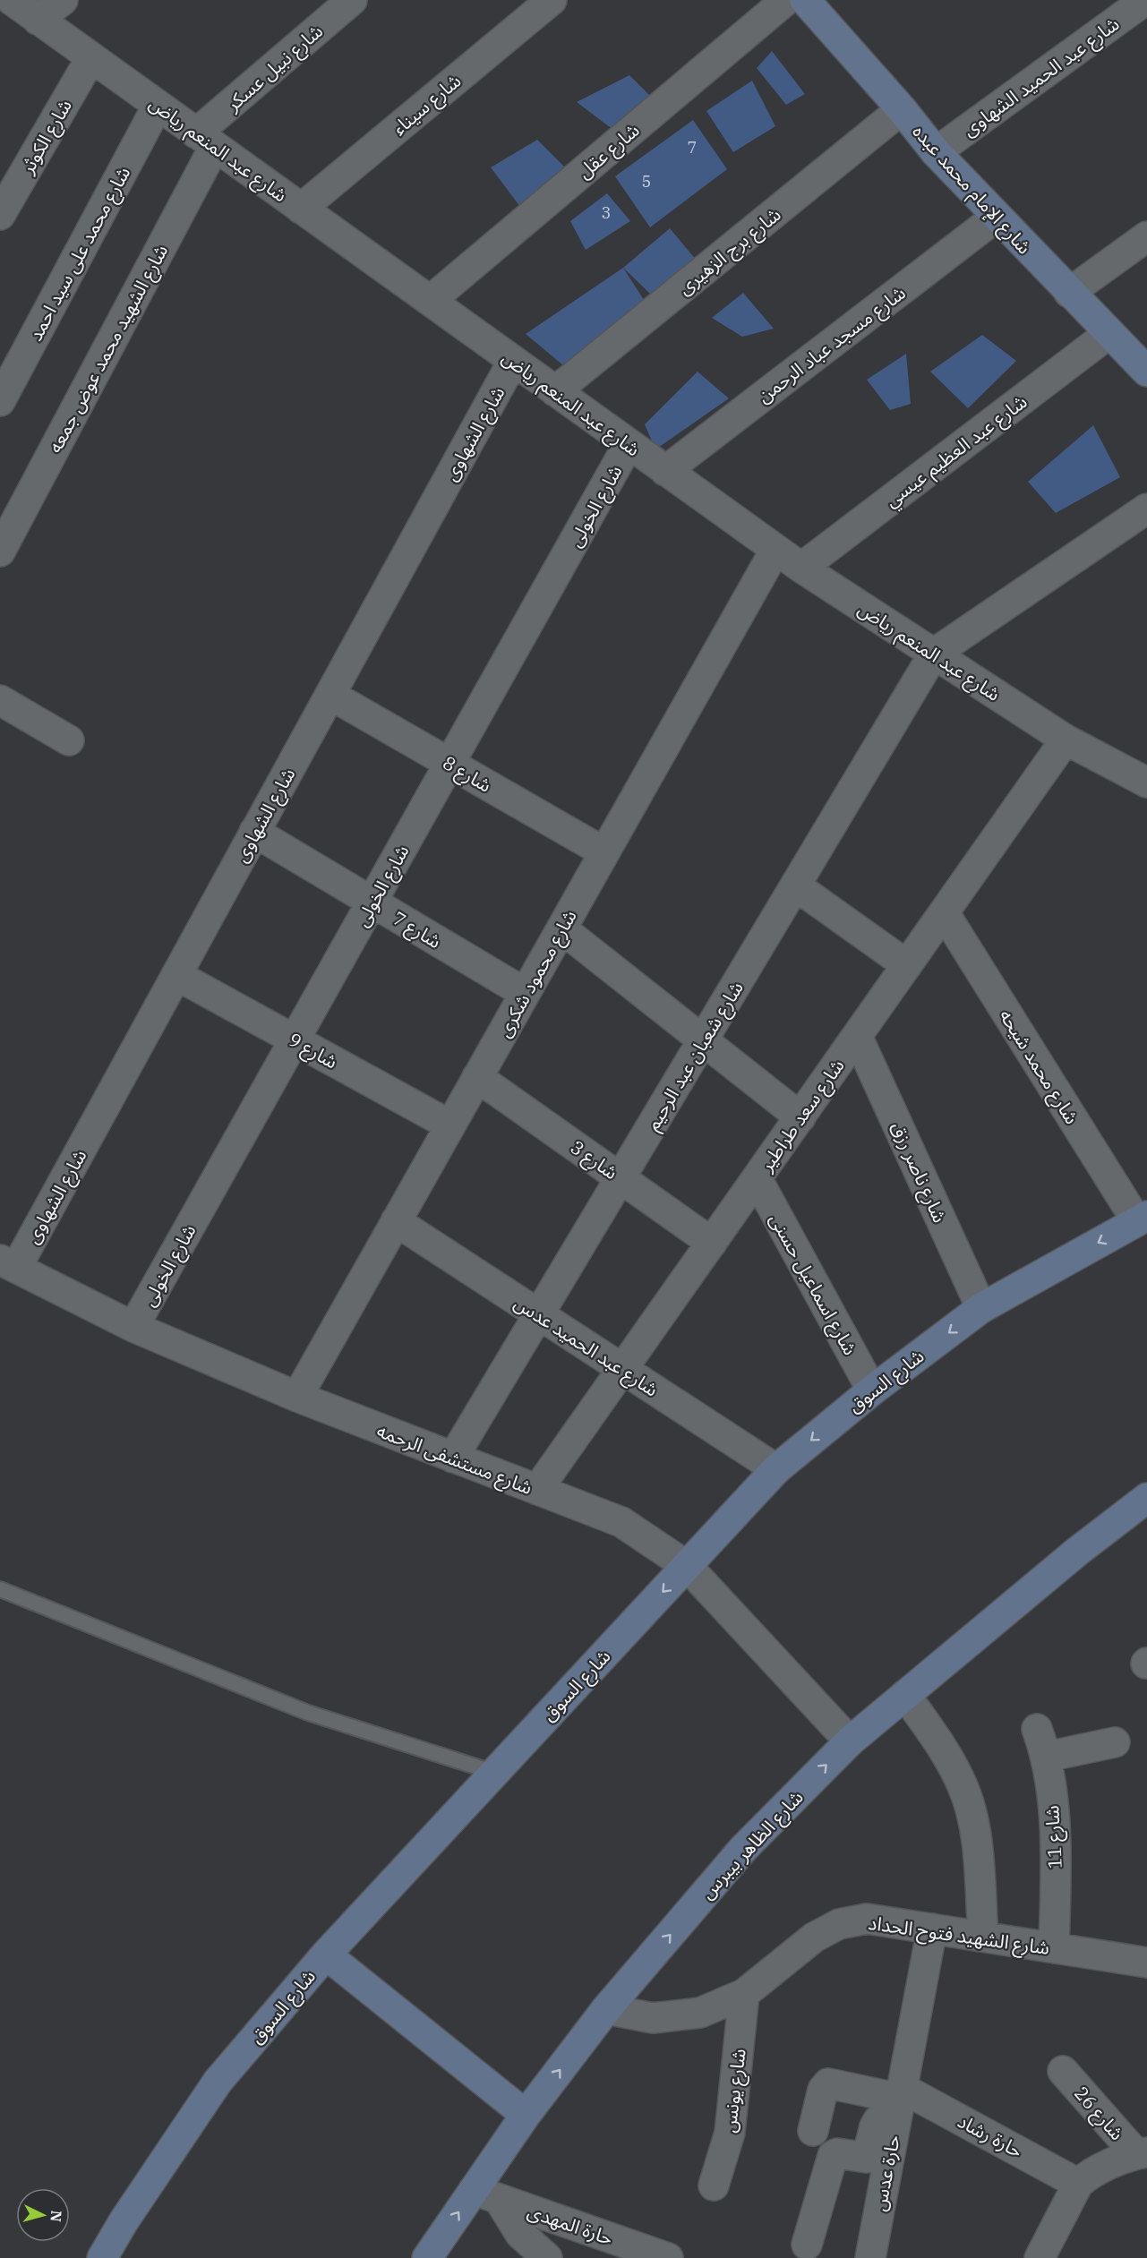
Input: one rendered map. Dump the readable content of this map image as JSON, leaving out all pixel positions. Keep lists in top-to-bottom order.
{
  "streets": {
    "main road": ["شارع الإمام محمد عبده", "شارع السوق", "شارع الظاهر بيبرس"],
    "street": [
      "شارع نبيل عسكر",
      "شارع عبد الحميد الشهاوى",
      "شارع سيناء",
      "شارع الكوثر",
      "شارع عبد المنعم رياض",
      "شارع عقل",
      "شارع برج الزهيرى",
      "شارع محمد على سيد احمد",
      "شارع مسجد عباد الرحمن",
      "شارع الشهيد محمد عوض جمعه",
      "شارع الشهاوى",
      "شارع عبد العظيم عيسي",
      "شارع الخولى",
      "شارع 8",
      "شارع 7",
      "شارع محمود شكرى",
      "شارع 9",
      "شارع شعبان عبد الرحيم",
      "شارع محمد شيحه",
      "شارع سعد طراطير",
      "شارع 3",
      "شارع ناصر رزق",
      "شارع اسماعيل حسنى",
      "شارع عبد الحميد عدس",
      "شارع مستشفى الرحمه",
      "شارع 11",
      "شارع الشهيد فتوح الحداد",
      "شارع يونس",
      "شارع 26",
      "حارة رشاد",
      "حارة عدس",
      "حارة المهدى"
    ]
  },
  "crossings": [
    ["شارع نبيل عسكر", "شارع عبد المنعم رياض"],
    ["شارع نبيل عسكر", "شارع الشهيد محمد عوض جمعه"],
    ["شارع عبد الحميد الشهاوى", "شارع الإمام محمد عبده"],
    ["شارع سيناء", "شارع عبد المنعم رياض"],
    ["شارع الكوثر", "شارع عبد المنعم رياض"],
    ["شارع عبد المنعم رياض", "شارع عقل"],
    ["شارع عبد المنعم رياض", "شارع برج الزهيرى"],
    ["شارع عبد المنعم رياض", "شارع محمد على سيد احمد"],
    ["شارع عبد المنعم رياض", "شارع مسجد عباد الرحمن"],
    ["شارع عبد المنعم رياض", "شارع الشهيد محمد عوض جمعه"],
    ["شارع عبد المنعم رياض", "شارع الشهاوى"],
    ["شارع عبد المنعم رياض", "شارع عبد العظيم عيسي"],
    ["شارع عبد المنعم رياض", "شارع الخولى"],
    ["شارع عبد المنعم رياض", "شارع محمود شكرى"],
    ["شارع عبد المنعم رياض", "شارع شعبان عبد الرحيم"],
    ["شارع عبد المنعم رياض", "شارع سعد طراطير"],
    ["شارع الإمام محمد عبده", "شارع برج الزهيرى"],
    ["شارع الإمام محمد عبده", "شارع مسجد عباد الرحمن"],
    ["شارع الإمام محمد عبده", "شارع عبد العظيم عيسي"],
    ["شارع الشهاوى", "شارع 8"],
    ["شارع الشهاوى", "شارع 7"],
    ["شارع الشهاوى", "شارع 9"],
    ["شارع الشهاوى", "شارع مستشفى الرحمه"],
    ["شارع الخولى", "شارع 8"],
    ["شارع الخولى", "شارع 7"],
    ["شارع الخولى", "شارع 9"],
    ["شارع الخولى", "شارع مستشفى الرحمه"],
    ["شارع 8", "شارع محمود شكرى"],
    ["شارع 7", "شارع محمود شكرى"],
    ["شارع محمود شكرى", "شارع 9"],
    ["شارع محمود شكرى", "شارع 3"],
    ["شارع محمود شكرى", "شارع عبد الحميد عدس"],
    ["شارع محمود شكرى", "شارع مستشفى الرحمه"],
    ["شارع شعبان عبد الرحيم", "شارع 3"],
    ["شارع شعبان عبد الرحيم", "شارع عبد الحميد عدس"],
    ["شارع شعبان عبد الرحيم", "شارع مستشفى الرحمه"],
    ["شارع محمد شيحه", "شارع سعد طراطير"],
    ["شارع محمد شيحه", "شارع السوق"],
    ["شارع سعد طراطير", "شارع 3"],
    ["شارع سعد طراطير", "شارع ناصر رزق"],
    ["شارع سعد طراطير", "شارع اسماعيل حسنى"],
    ["شارع سعد طراطير", "شارع عبد الحميد عدس"],
    ["شارع سعد طراطير", "شارع مستشفى الرحمه"],
    ["شارع ناصر رزق", "شارع السوق"],
    ["شارع اسماعيل حسنى", "شارع السوق"],
    ["شارع عبد الحميد عدس", "شارع السوق"],
    ["شارع السوق", "شارع مستشفى الرحمه"],
    ["شارع مستشفى الرحمه", "شارع الظاهر بيبرس"],
    ["شارع 11", "شارع الشهيد فتوح الحداد"],
    ["شارع الظاهر بيبرس", "شارع الشهيد فتوح الحداد"],
    ["شارع الظاهر بيبرس", "حارة المهدى"],
    ["شارع الشهيد فتوح الحداد", "شارع يونس"],
    ["شارع الشهيد فتوح الحداد", "حارة عدس"],
    ["حارة رشاد", "حارة عدس"]
  ],
  "one_way": ["شارع السوق", "شارع الظاهر بيبرس"],
  "house_numbers": ["7", "5", "3"],
  "north": "right"
}
